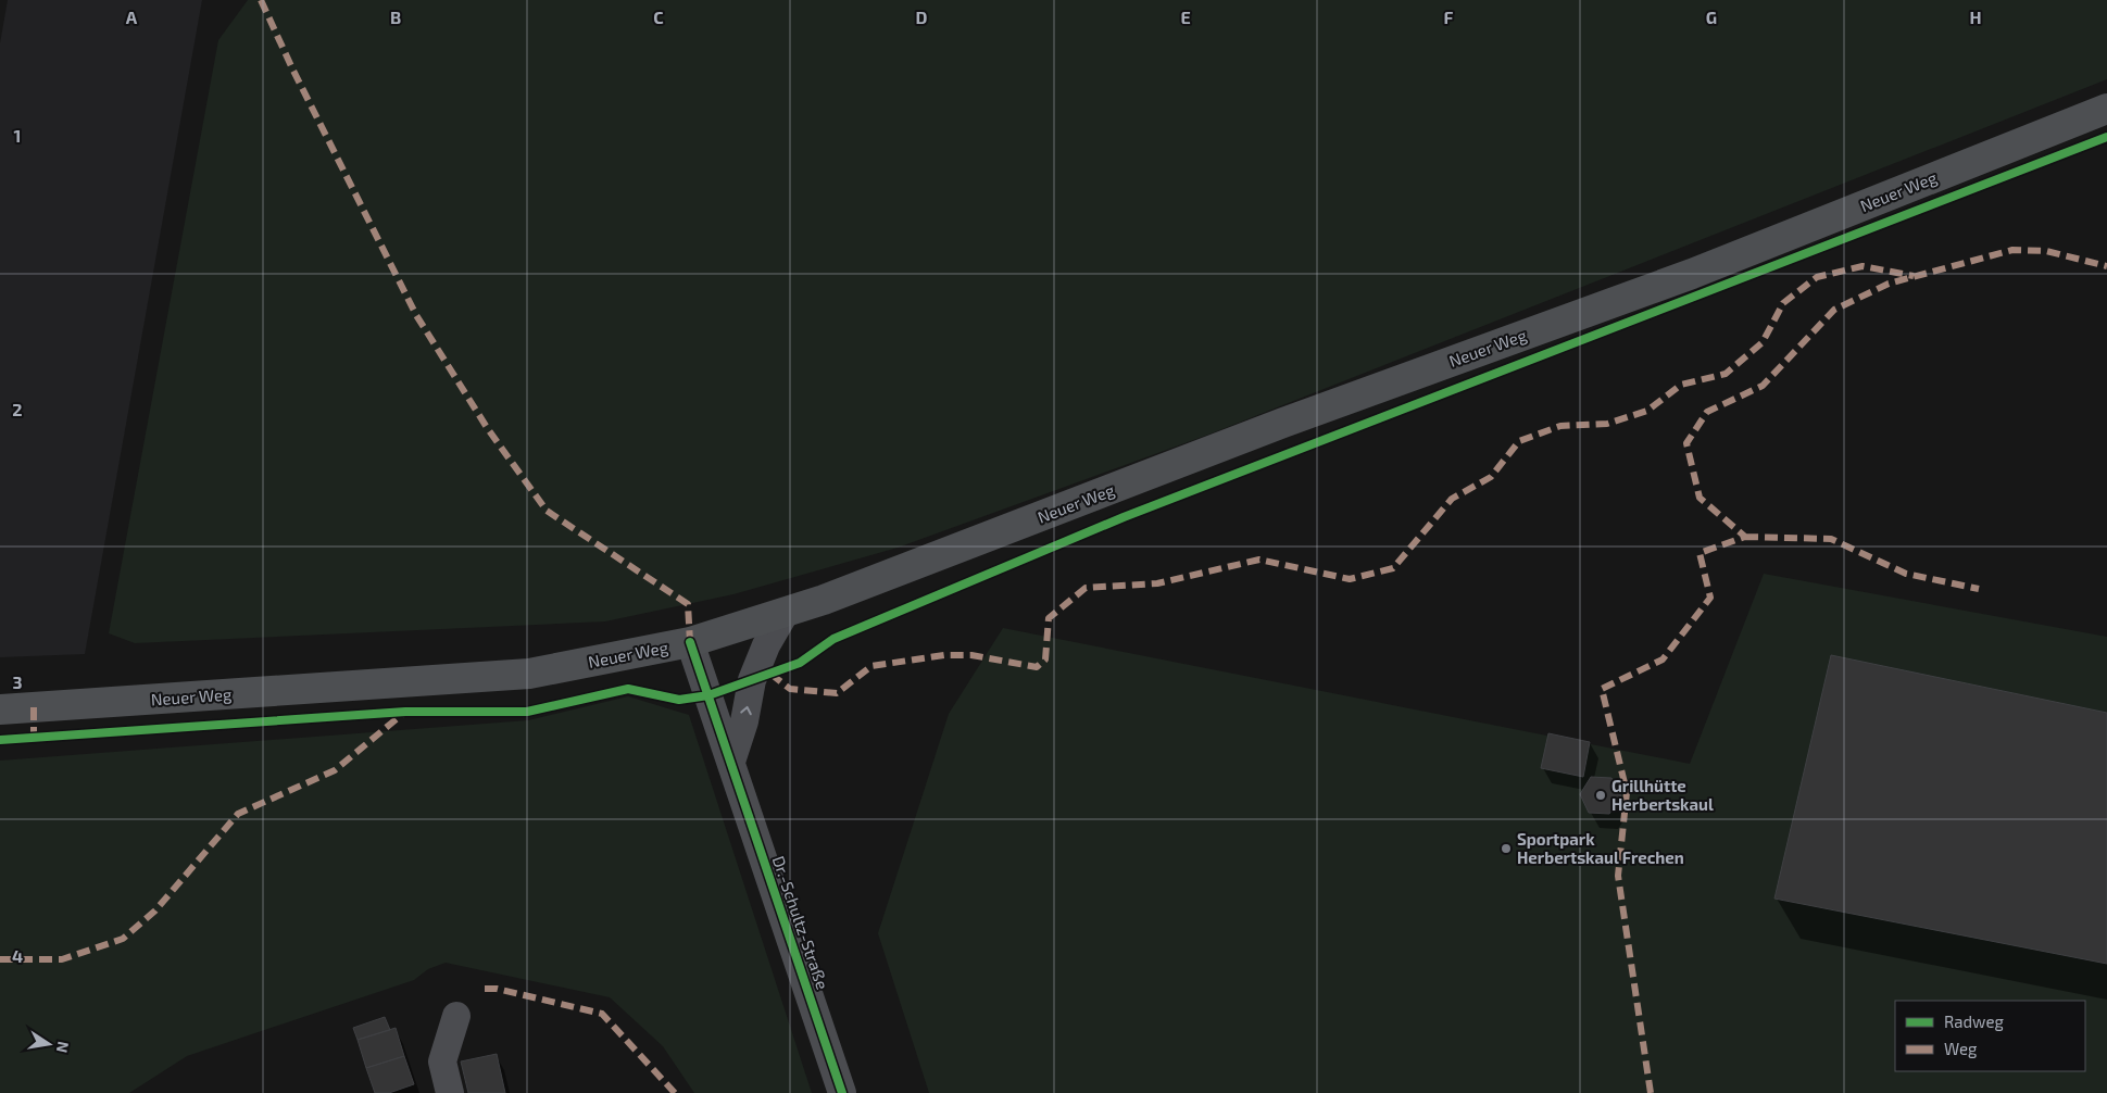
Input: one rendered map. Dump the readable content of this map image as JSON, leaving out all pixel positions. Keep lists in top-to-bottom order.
{
  "streets": {
    "main road": ["Neuer Weg"],
    "street": ["Dr.-Schultz-Straße"]
  },
  "crossings": [
    ["Neuer Weg", "Dr.-Schultz-Straße"]
  ],
  "places": ["Grillhütte Herbertskaul", "Sportpark Herbertskaul Frechen"],
  "legend": ["Radweg", "Weg"],
  "north": "right",
  "grid": {
    "columns": [
      "A",
      "B",
      "C",
      "D",
      "E",
      "F",
      "G",
      "H"
    ],
    "rows": [
      "1",
      "2",
      "3",
      "4"
    ]
  }
}
